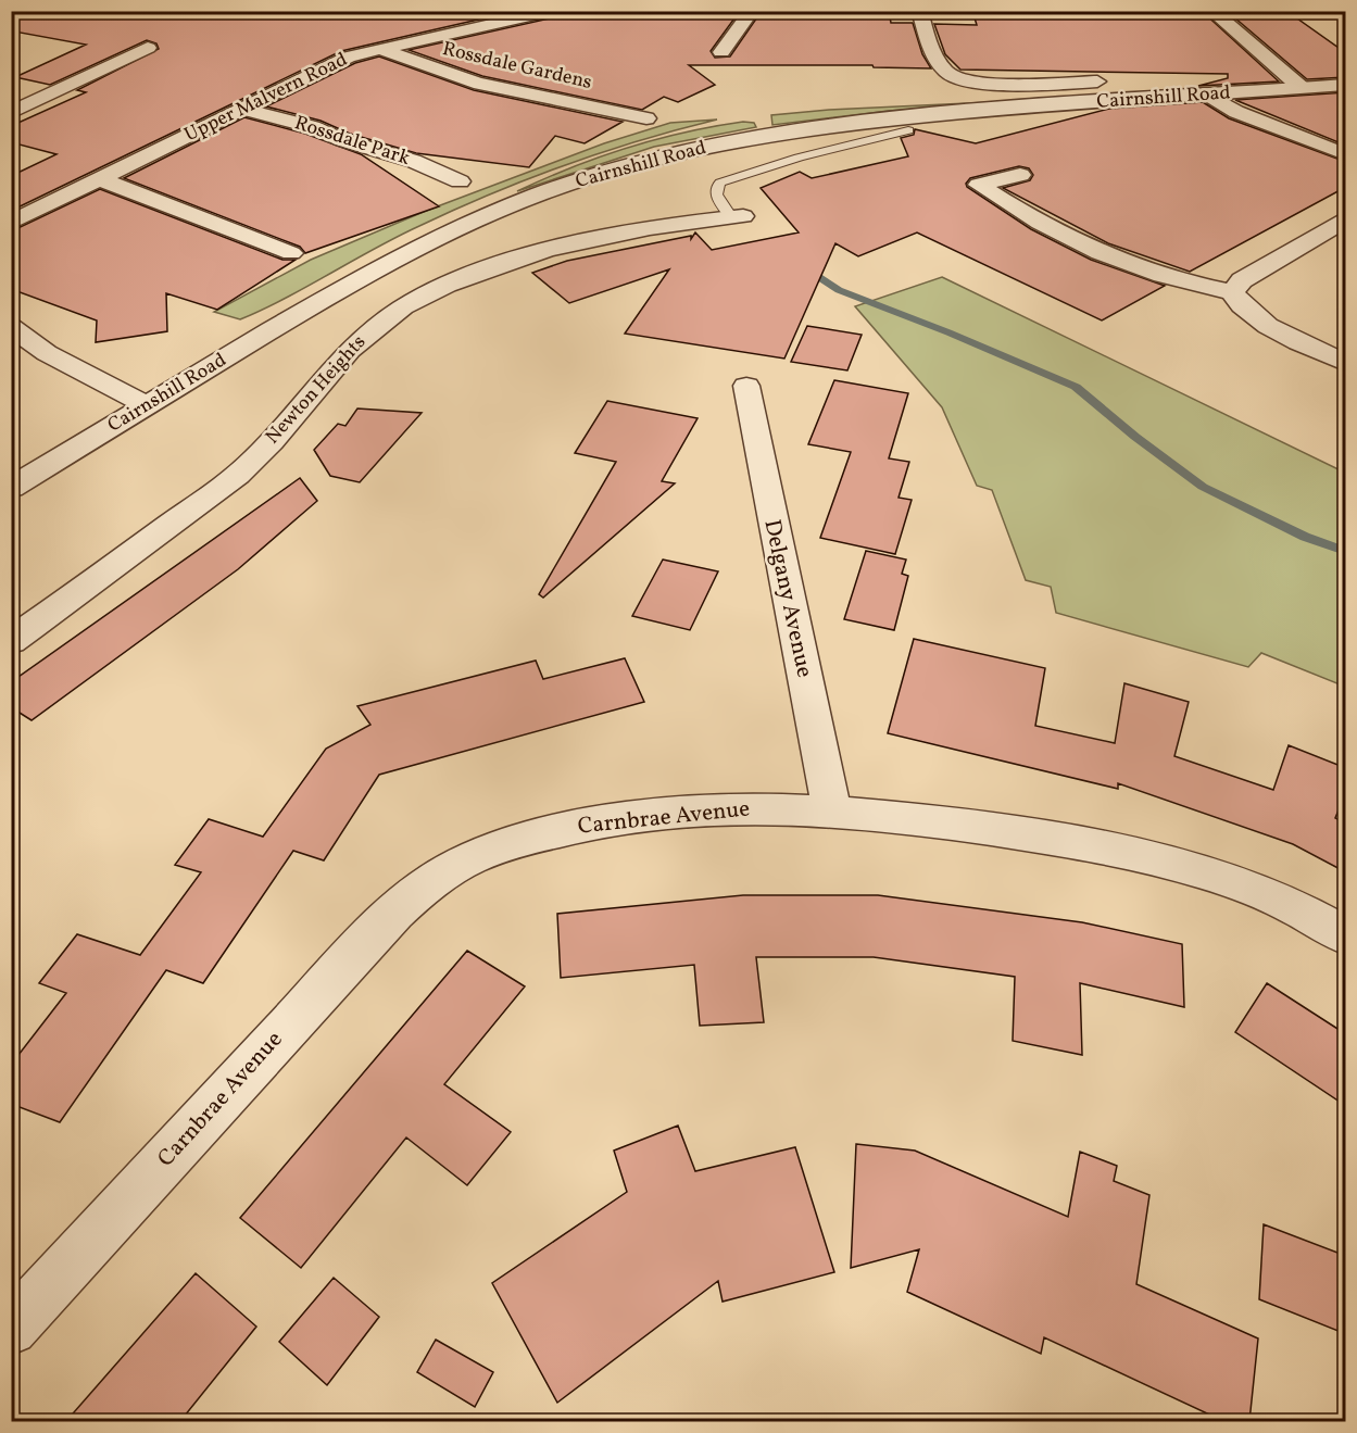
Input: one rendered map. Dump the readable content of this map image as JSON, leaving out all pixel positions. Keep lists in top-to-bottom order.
{
  "streets": {
    "street": [
      "Rossdale Gardens",
      "Upper Malvern Road",
      "Cairnshill Road",
      "Rossdale Park",
      "Newton Heights",
      "Delgany Avenue",
      "Carnbrae Avenue"
    ]
  },
  "crossings": [
    ["Rossdale Gardens", "Upper Malvern Road"],
    ["Upper Malvern Road", "Rossdale Park"],
    ["Delgany Avenue", "Carnbrae Avenue"]
  ]
}
